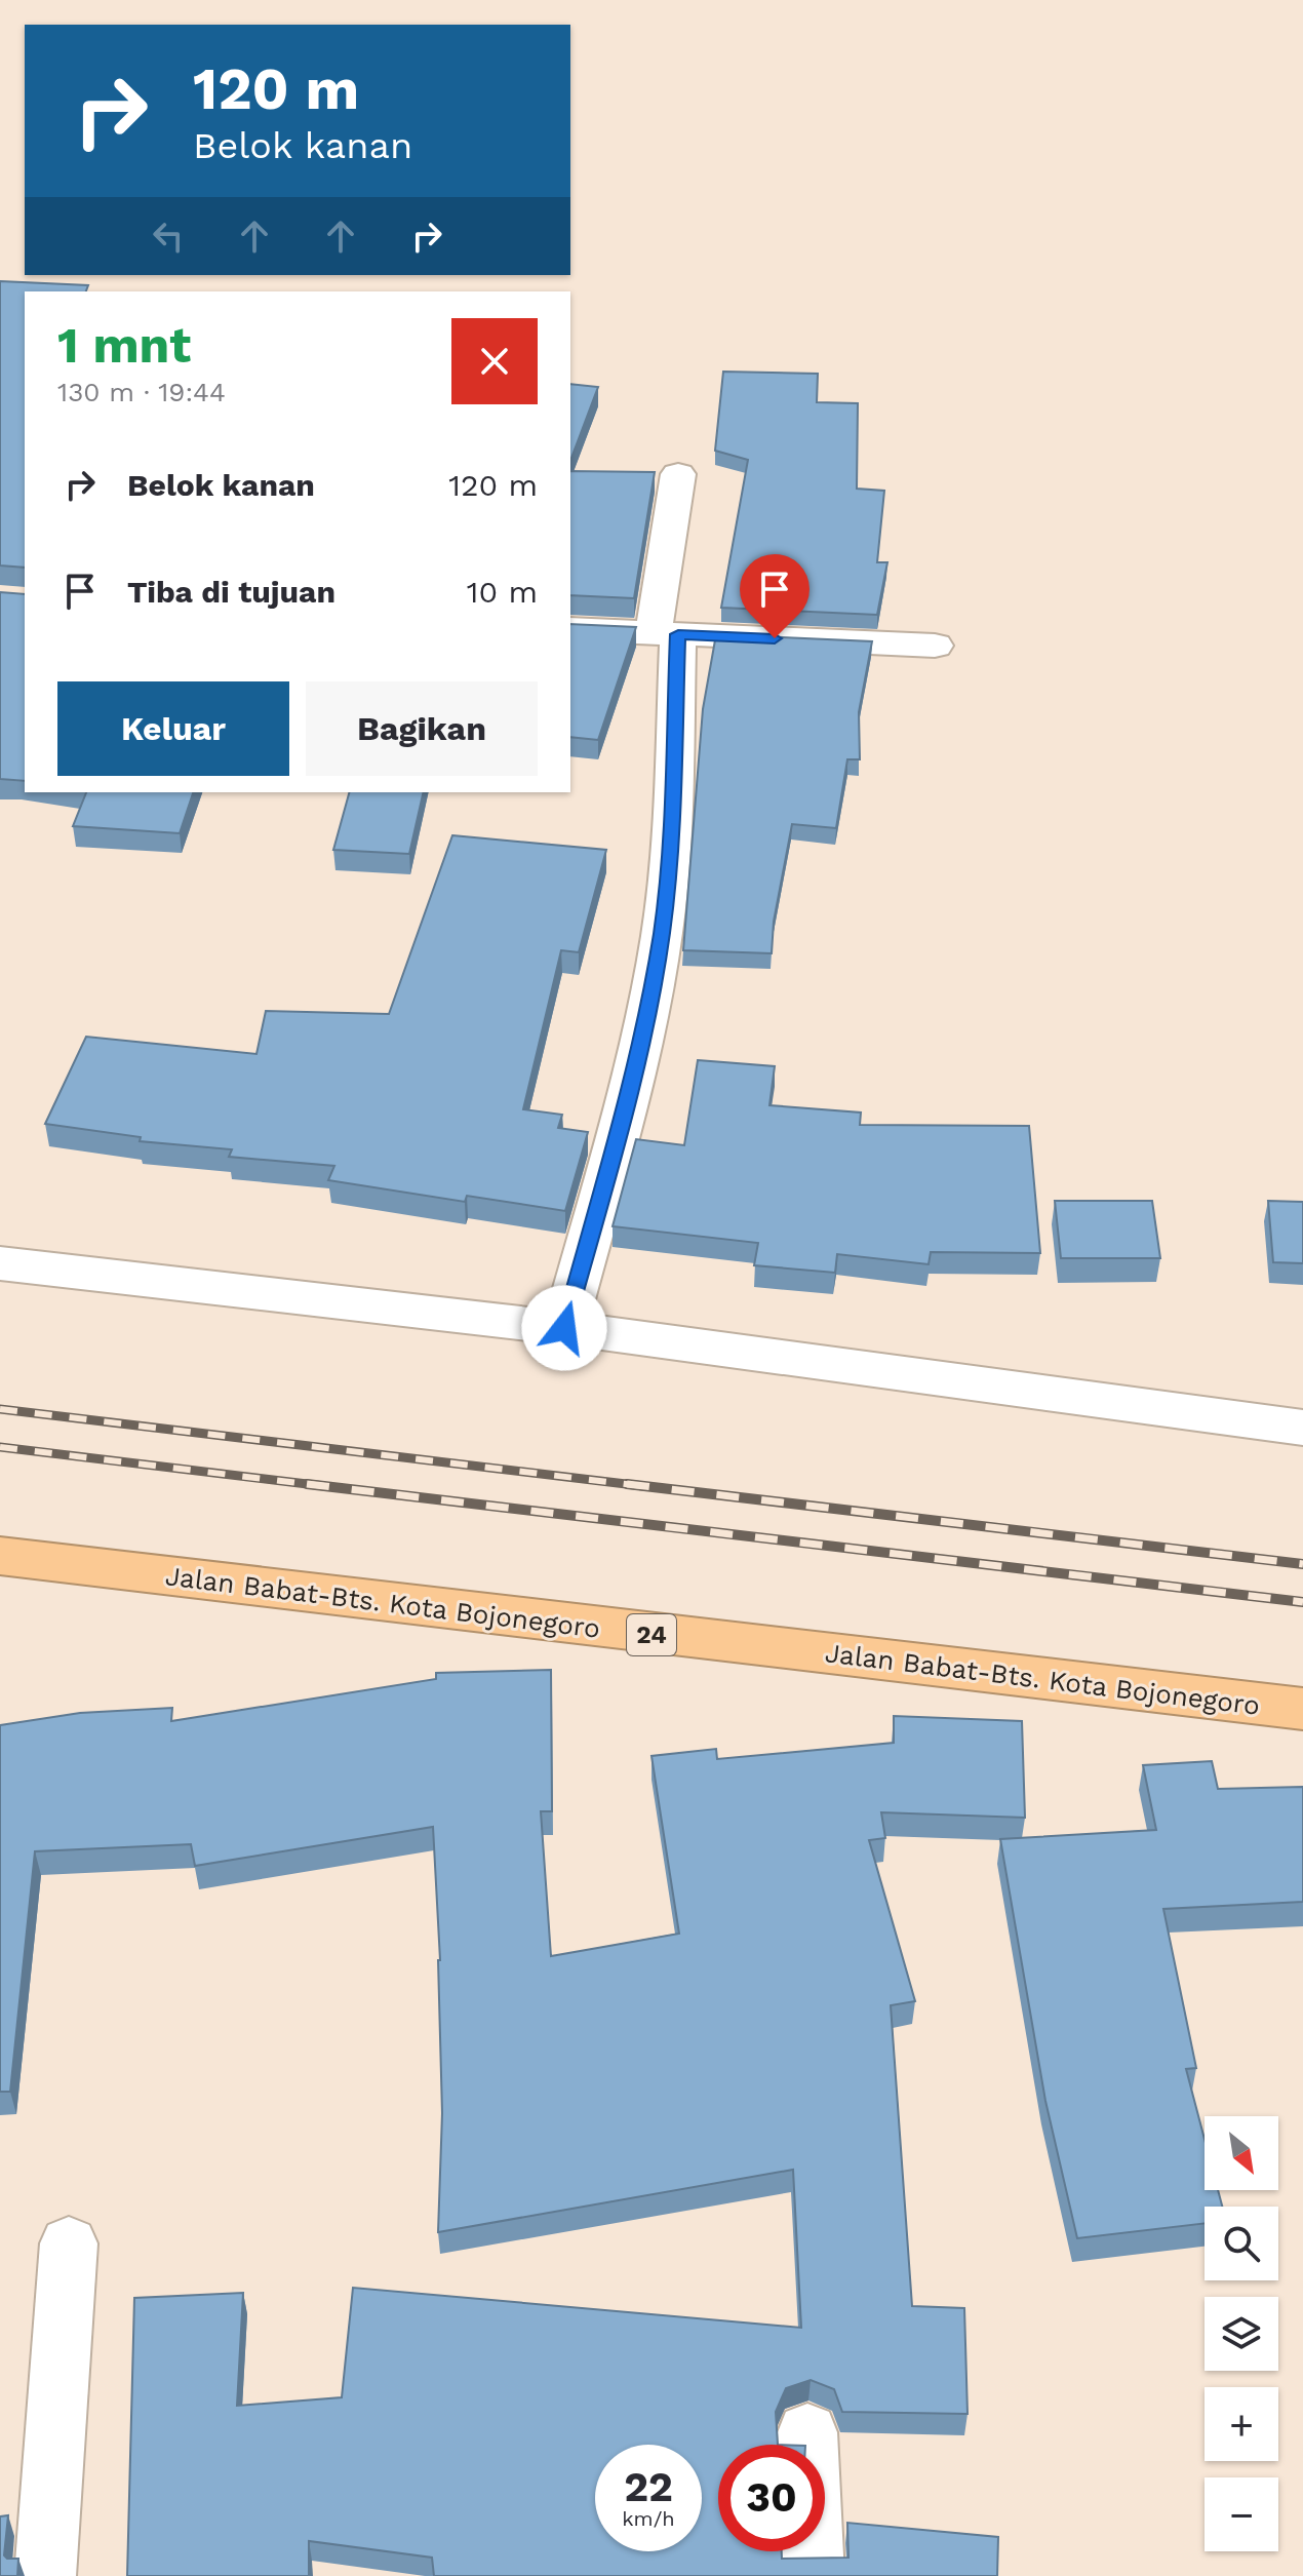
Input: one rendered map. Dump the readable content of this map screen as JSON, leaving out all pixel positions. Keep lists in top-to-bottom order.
{
  "streets": {
    "highway": ["Jalan Babat-Bts. Kota Bojonegoro", "24"]
  },
  "north": "bottom right",
  "page": {
    "turn": ["120 m", "Belok kanan"],
    "heading": ["1 mnt", "130 m · 19:44"],
    "list": [
      {
        "name": "Belok kanan",
        "value": "120 m"
      },
      {
        "name": "Tiba di tujuan",
        "value": "10 m"
      }
    ],
    "buttons": ["Keluar", "Bagikan"],
    "map_buttons": ["+", "−"],
    "speed": "22 km/h",
    "limit": "30"
  }
}
